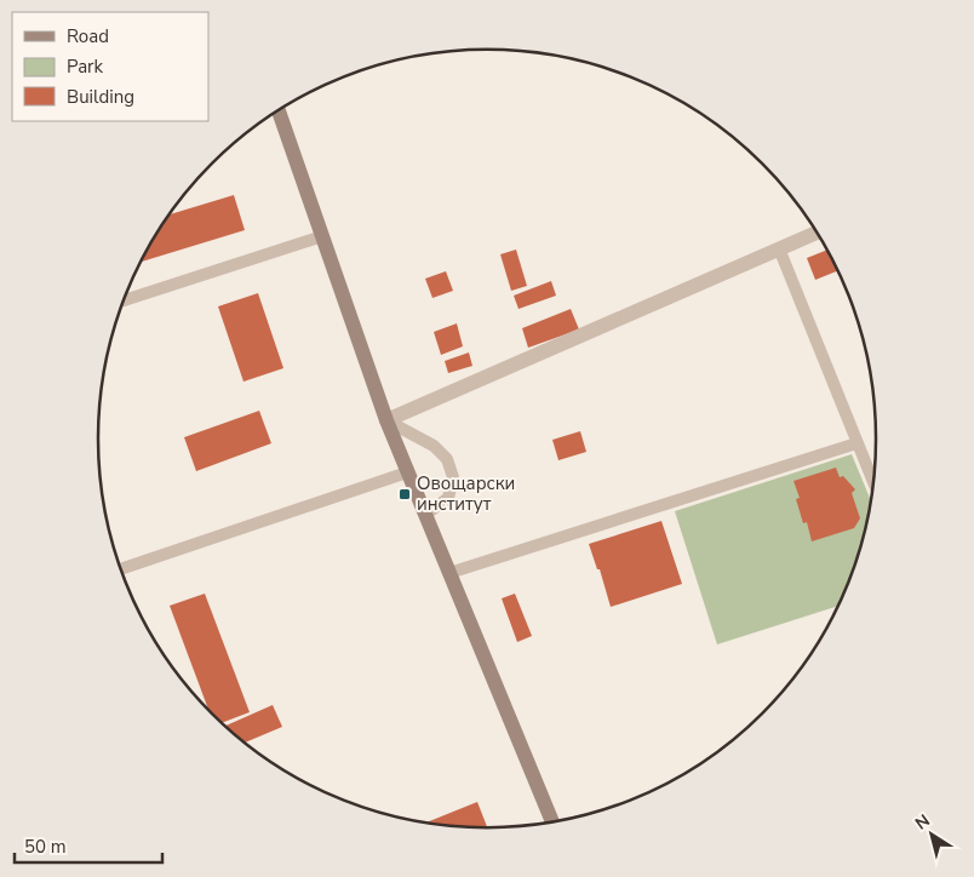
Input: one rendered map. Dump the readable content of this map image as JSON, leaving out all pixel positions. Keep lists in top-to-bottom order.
{
  "places": {
    "transit": ["Овощарски институт"]
  },
  "legend": ["Road", "Park", "Building"],
  "scale_bar": "50 m",
  "north": "top left"
}
